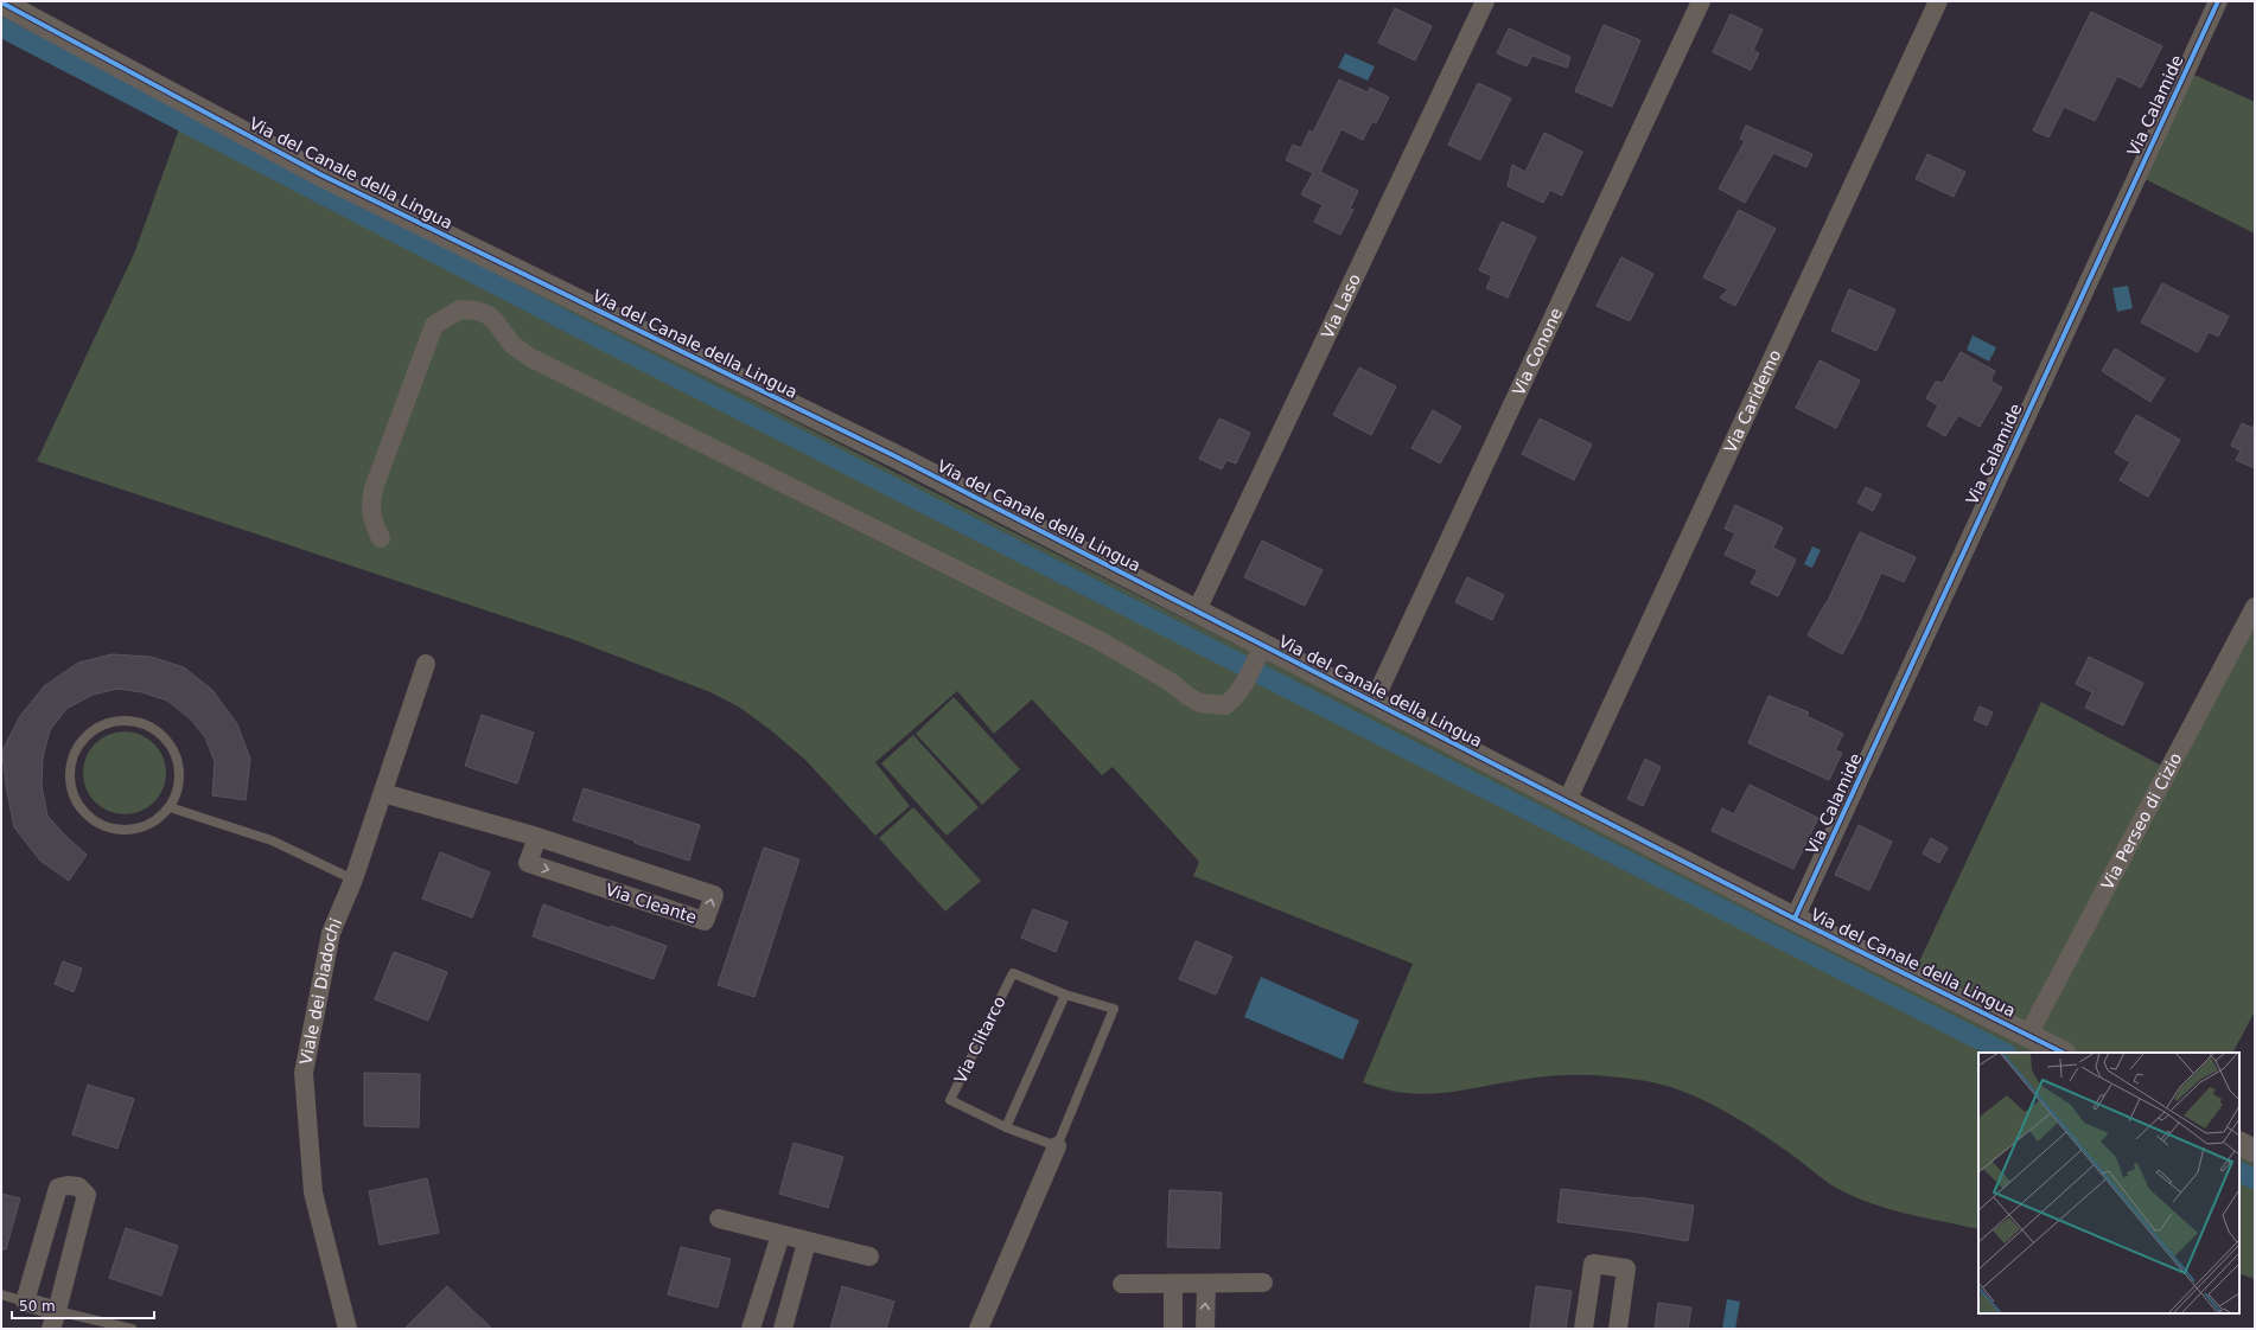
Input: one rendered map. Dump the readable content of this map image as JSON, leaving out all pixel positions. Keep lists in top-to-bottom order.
{
  "streets": {
    "street": [
      "Via Calamide",
      "Via del Canale della Lingua",
      "Via Laso",
      "Via Conone",
      "Via Caridemo",
      "Via Perseo di Cizio",
      "Via Cleante",
      "Viale dei Diadochi",
      "Via Clitarco"
    ]
  },
  "crossings": [
    ["Via Calamide", "Via del Canale della Lingua"],
    ["Via del Canale della Lingua", "Via Laso"],
    ["Via del Canale della Lingua", "Via Conone"],
    ["Via del Canale della Lingua", "Via Caridemo"],
    ["Via del Canale della Lingua", "Via Perseo di Cizio"],
    ["Via Cleante", "Viale dei Diadochi"]
  ],
  "scale_bar": "50 m"
}
